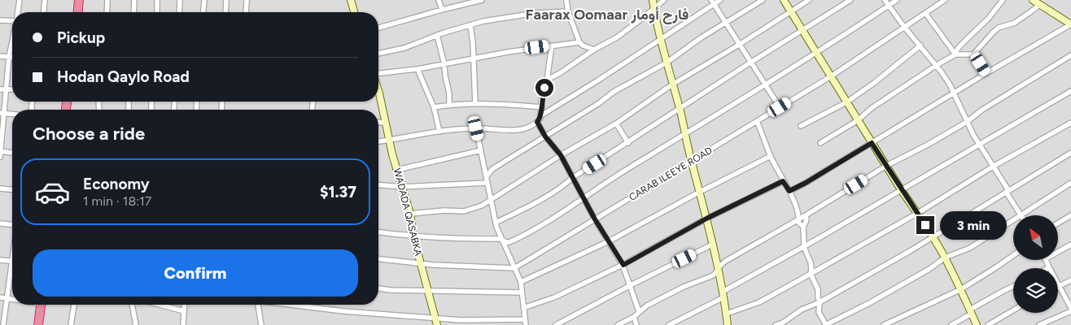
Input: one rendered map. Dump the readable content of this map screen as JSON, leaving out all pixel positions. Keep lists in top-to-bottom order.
{
  "streets": {
    "street": ["CARAB ILEEYE ROAD", "WADADA QASABKA"]
  },
  "districts": ["Faarax Oomaar فارح أومار"],
  "north": "top left",
  "page": {
    "banner": ["Pickup", "Hodan Qaylo Road"],
    "heading": "Choose a ride",
    "list": [
      {
        "name": "Economy",
        "note": "1 min · 18:17",
        "value": "$1.37"
      }
    ],
    "bubble": "3 min",
    "buttons": "Confirm"
  }
}
